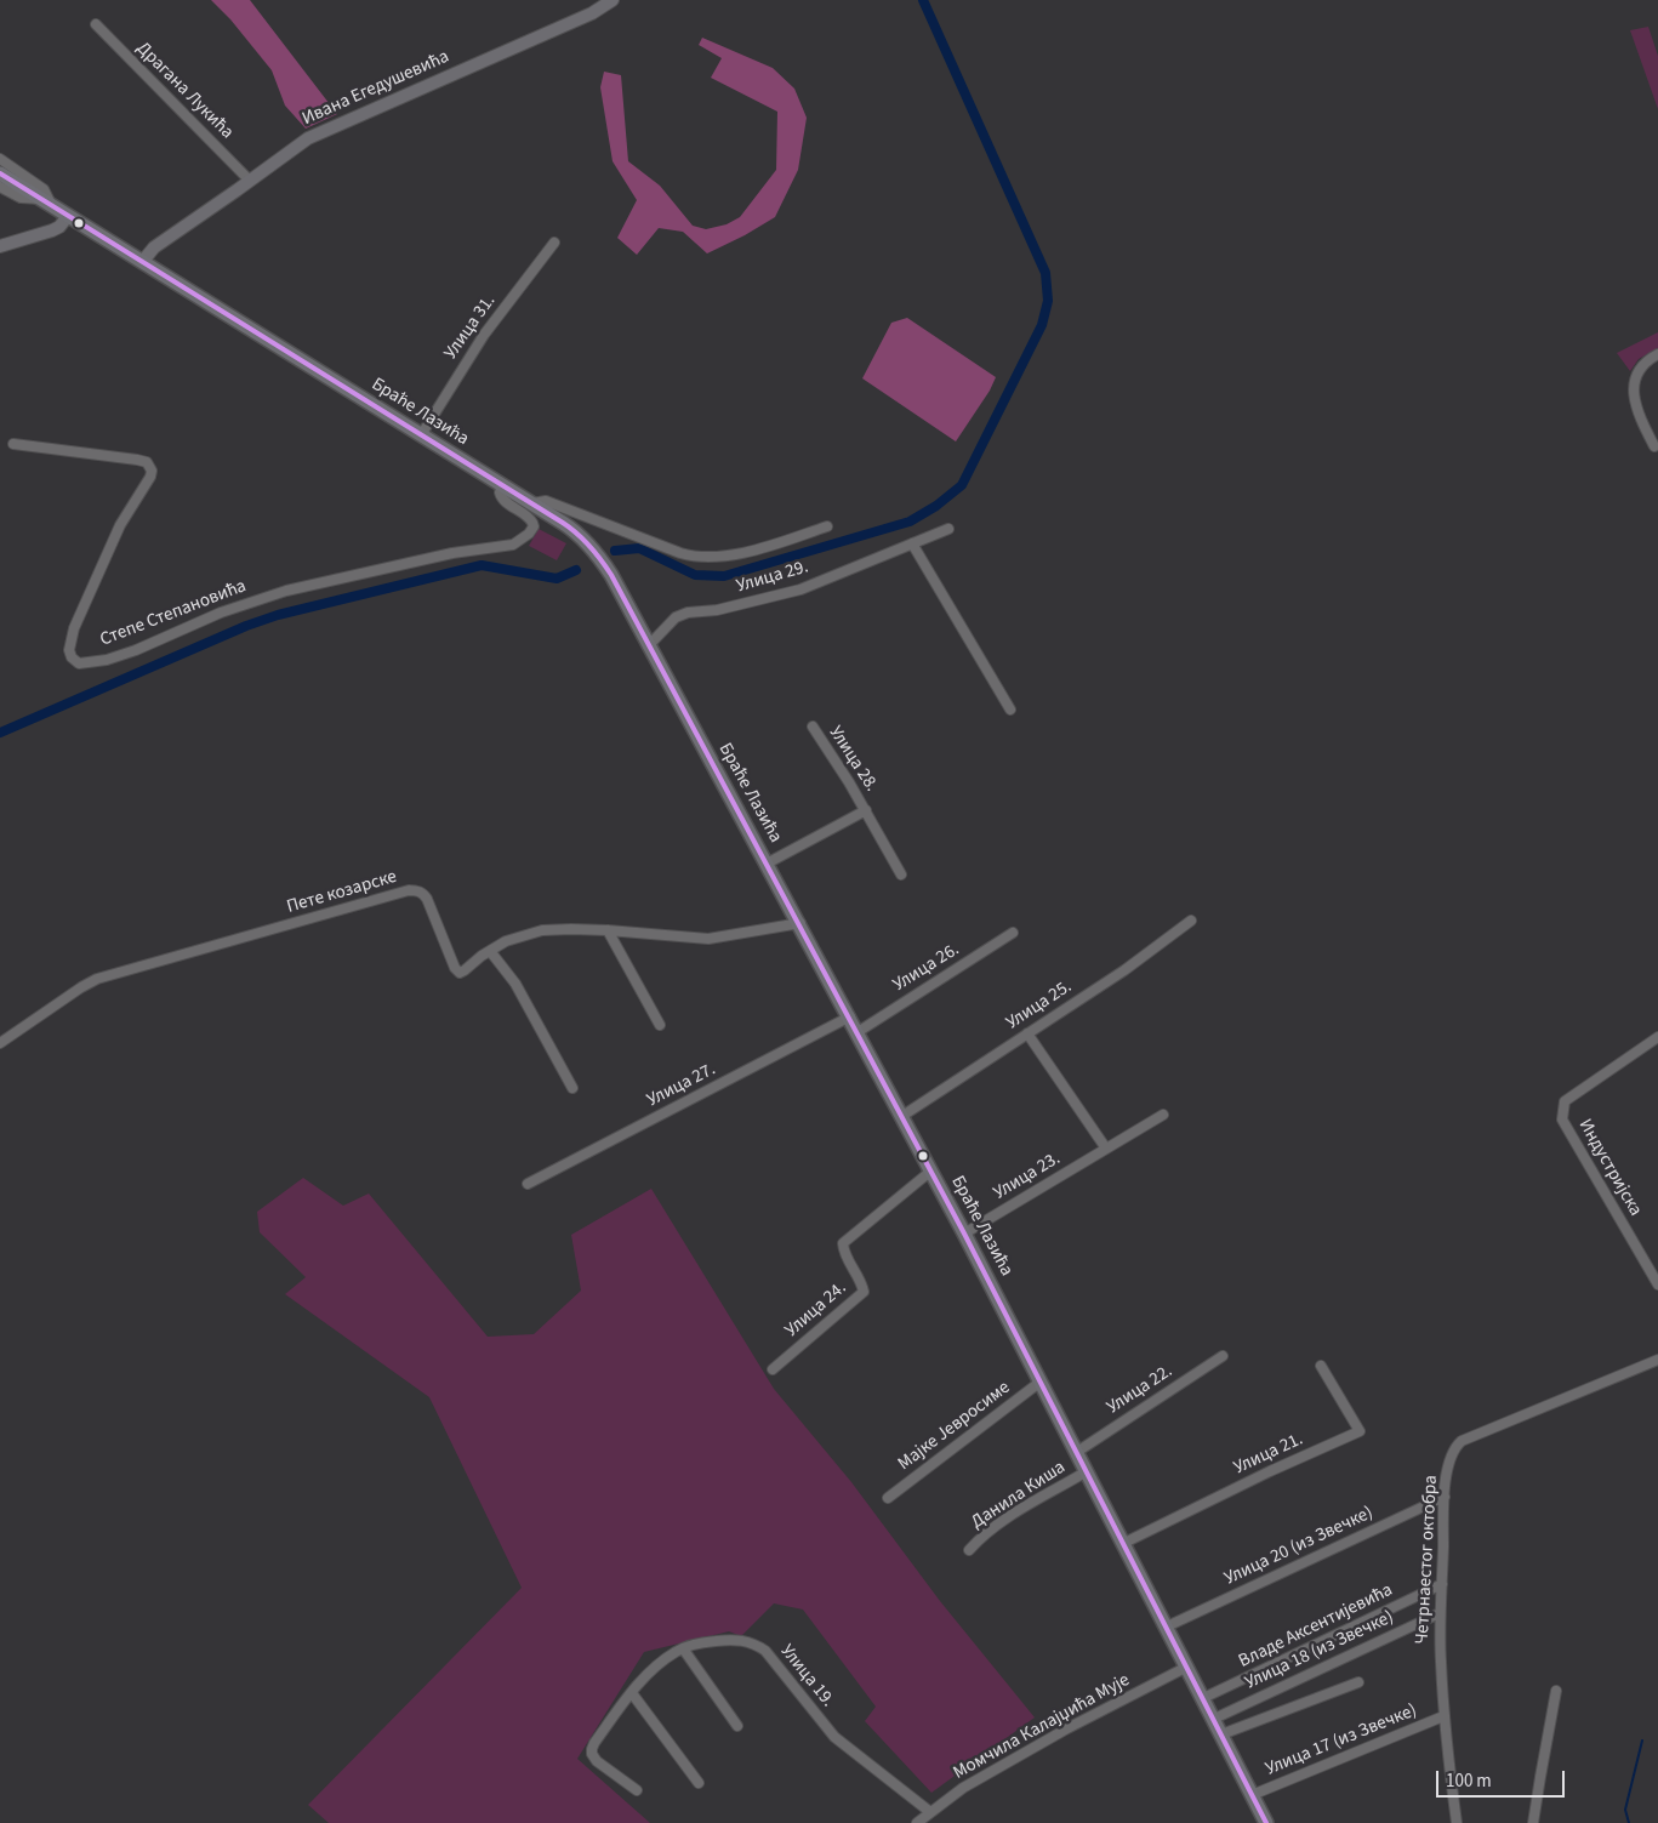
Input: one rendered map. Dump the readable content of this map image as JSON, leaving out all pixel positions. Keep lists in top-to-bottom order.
{
  "streets": {
    "main road": ["Ивана Егедушевића", "Браће Лазића"],
    "street": [
      "Драгана Лукића",
      "Улица 31.",
      "Улица 29.",
      "Степе Степановића",
      "Улица 28.",
      "Пете козарске",
      "Улица 26.",
      "Улица 25.",
      "Улица 27.",
      "Индустријска",
      "Улица 23.",
      "Улица 24.",
      "Улица 22.",
      "Мајке Јевросиме",
      "Улица 21.",
      "Данила Киша",
      "Улица 20 (из Звечке)",
      "Четрнаестог октобра",
      "Владе Аксентијевића",
      "Улица 18 (из Звечке)",
      "Улица 19.",
      "Момчила Калајџића Мује",
      "Улица 17 (из Звечке)"
    ]
  },
  "crossings": [
    ["Ивана Егедушевића", "Драгана Лукића"],
    ["Ивана Егедушевића", "Браће Лазића"],
    ["Улица 31.", "Браће Лазића"],
    ["Браће Лазића", "Улица 29."],
    ["Браће Лазића", "Степе Степановића"],
    ["Браће Лазића", "Улица 28."],
    ["Браће Лазића", "Пете козарске"],
    ["Браће Лазића", "Улица 26."],
    ["Браће Лазића", "Улица 25."],
    ["Браће Лазића", "Улица 27."],
    ["Браће Лазића", "Улица 23."],
    ["Браће Лазића", "Улица 24."],
    ["Браће Лазића", "Улица 22."],
    ["Браће Лазића", "Мајке Јевросиме"],
    ["Браће Лазића", "Улица 21."],
    ["Браће Лазића", "Данила Киша"],
    ["Браће Лазића", "Улица 20 (из Звечке)"],
    ["Браће Лазића", "Владе Аксентијевића"],
    ["Браће Лазића", "Улица 18 (из Звечке)"],
    ["Браће Лазића", "Момчила Калајџића Мује"],
    ["Браће Лазића", "Улица 17 (из Звечке)"],
    ["Улица 20 (из Звечке)", "Четрнаестог октобра"],
    ["Четрнаестог октобра", "Владе Аксентијевића"],
    ["Четрнаестог октобра", "Улица 18 (из Звечке)"],
    ["Четрнаестог октобра", "Улица 17 (из Звечке)"],
    ["Улица 19.", "Момчила Калајџића Мује"]
  ],
  "scale_bar": "100 m"
}
